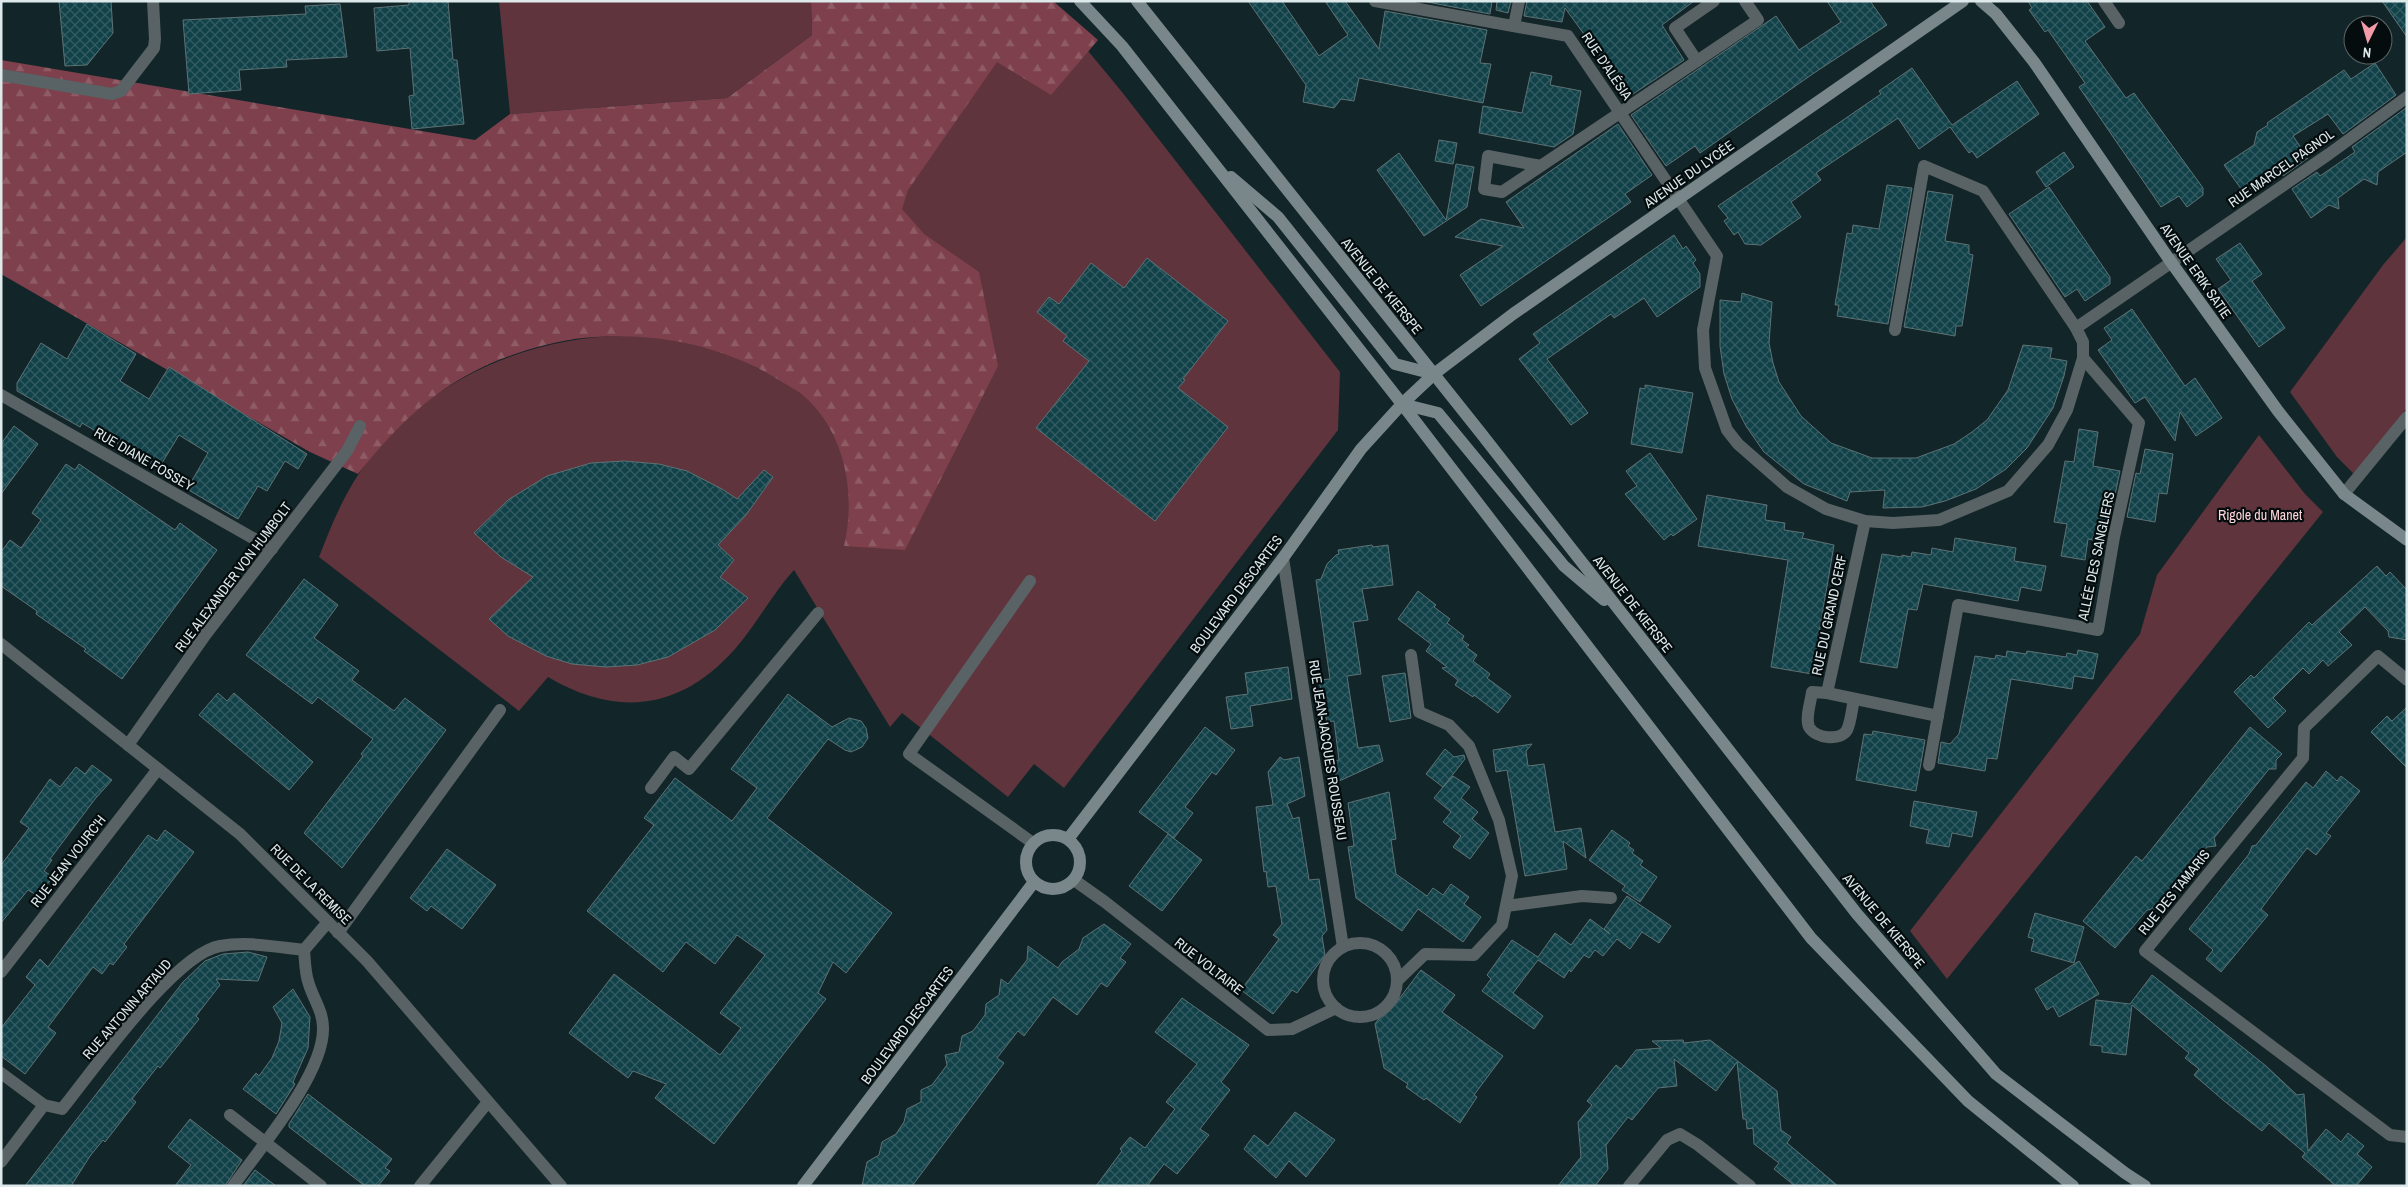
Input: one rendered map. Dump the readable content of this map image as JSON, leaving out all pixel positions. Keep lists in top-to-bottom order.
{
  "streets": {
    "main road": [
      "AVENUE DU LYCÉE",
      "AVENUE ERIK SATIE",
      "AVENUE DE KIERSPE",
      "BOULEVARD DESCARTES"
    ],
    "street": [
      "RUE D'ALÉSIA",
      "RUE MARCEL PAGNOL",
      "RUE DIANE FOSSEY",
      "ALLÉE DES SANGLIERS",
      "RUE ALEXANDER VON HUMBOLT",
      "RUE DU GRAND CERF",
      "RUE JEAN-JACQUES ROUSSEAU",
      "RUE JEAN VOURC'H",
      "RUE DE LA REMISE",
      "RUE DES TAMARIS",
      "RUE VOLTAIRE",
      "RUE ANTONIN ARTAUD"
    ]
  },
  "crossings": [
    ["RUE D'ALÉSIA", "AVENUE DU LYCÉE"],
    ["RUE D'ALÉSIA", "ALLÉE DES SANGLIERS"],
    ["RUE D'ALÉSIA", "RUE DU GRAND CERF"],
    ["RUE MARCEL PAGNOL", "AVENUE ERIK SATIE"],
    ["AVENUE DU LYCÉE", "AVENUE DE KIERSPE"],
    ["AVENUE DU LYCÉE", "BOULEVARD DESCARTES"],
    ["AVENUE DE KIERSPE", "BOULEVARD DESCARTES"],
    ["RUE DIANE FOSSEY", "RUE ALEXANDER VON HUMBOLT"],
    ["ALLÉE DES SANGLIERS", "RUE DU GRAND CERF"],
    ["RUE ALEXANDER VON HUMBOLT", "RUE DE LA REMISE"],
    ["BOULEVARD DESCARTES", "RUE JEAN-JACQUES ROUSSEAU"],
    ["BOULEVARD DESCARTES", "RUE VOLTAIRE"],
    ["RUE JEAN-JACQUES ROUSSEAU", "RUE VOLTAIRE"],
    ["RUE JEAN VOURC'H", "RUE DE LA REMISE"]
  ],
  "parks": ["Rigole du Manet"],
  "north": "bottom"
}
